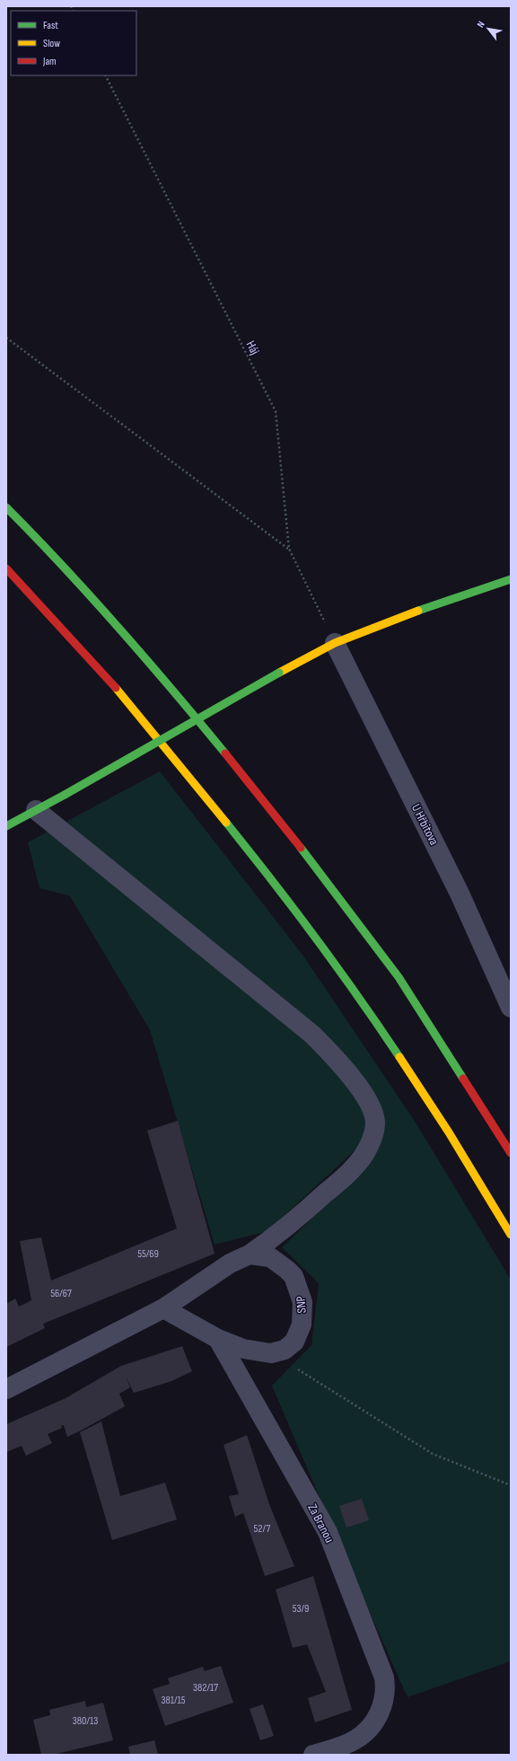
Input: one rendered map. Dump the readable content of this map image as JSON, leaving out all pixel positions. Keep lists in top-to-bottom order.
{
  "streets": {
    "street": ["U Hřbitova", "SNP", "Za Branou"],
    "path": ["Háj"]
  },
  "crossings": [
    ["Háj", "U Hřbitova"],
    ["SNP", "Za Branou"]
  ],
  "house_numbers": [
    "55/69",
    "56/67",
    "52/7",
    "53/9",
    "382/17",
    "381/15",
    "380/13"
  ],
  "legend": ["Fast", "Slow", "Jam"],
  "north": "top left"
}
